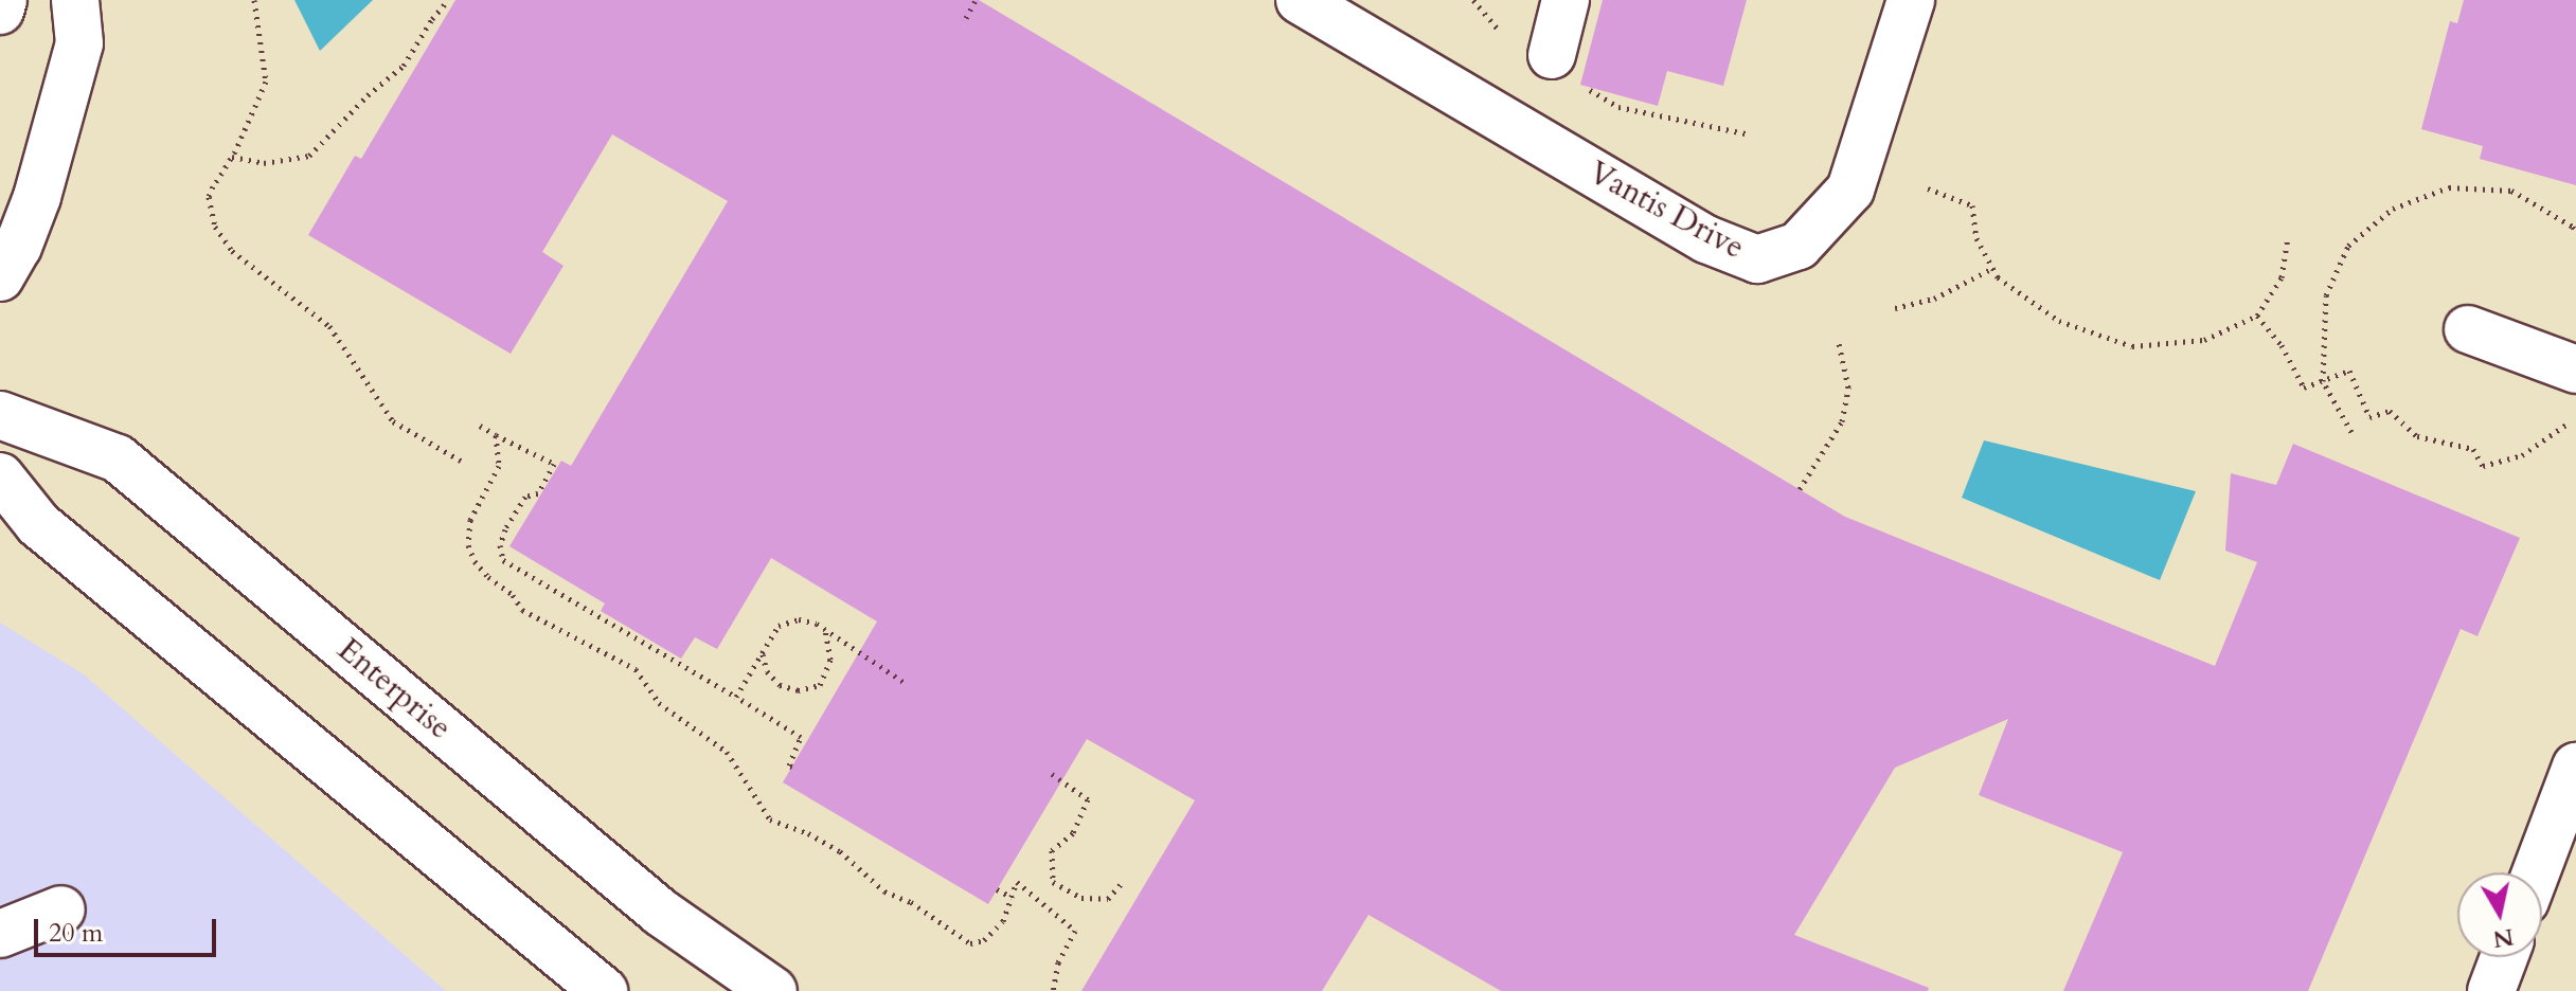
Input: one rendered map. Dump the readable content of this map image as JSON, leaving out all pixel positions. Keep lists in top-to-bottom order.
{
  "streets": {
    "main road": ["Vantis Drive", "Enterprise"]
  },
  "scale_bar": "20 m",
  "north": "bottom"
}
